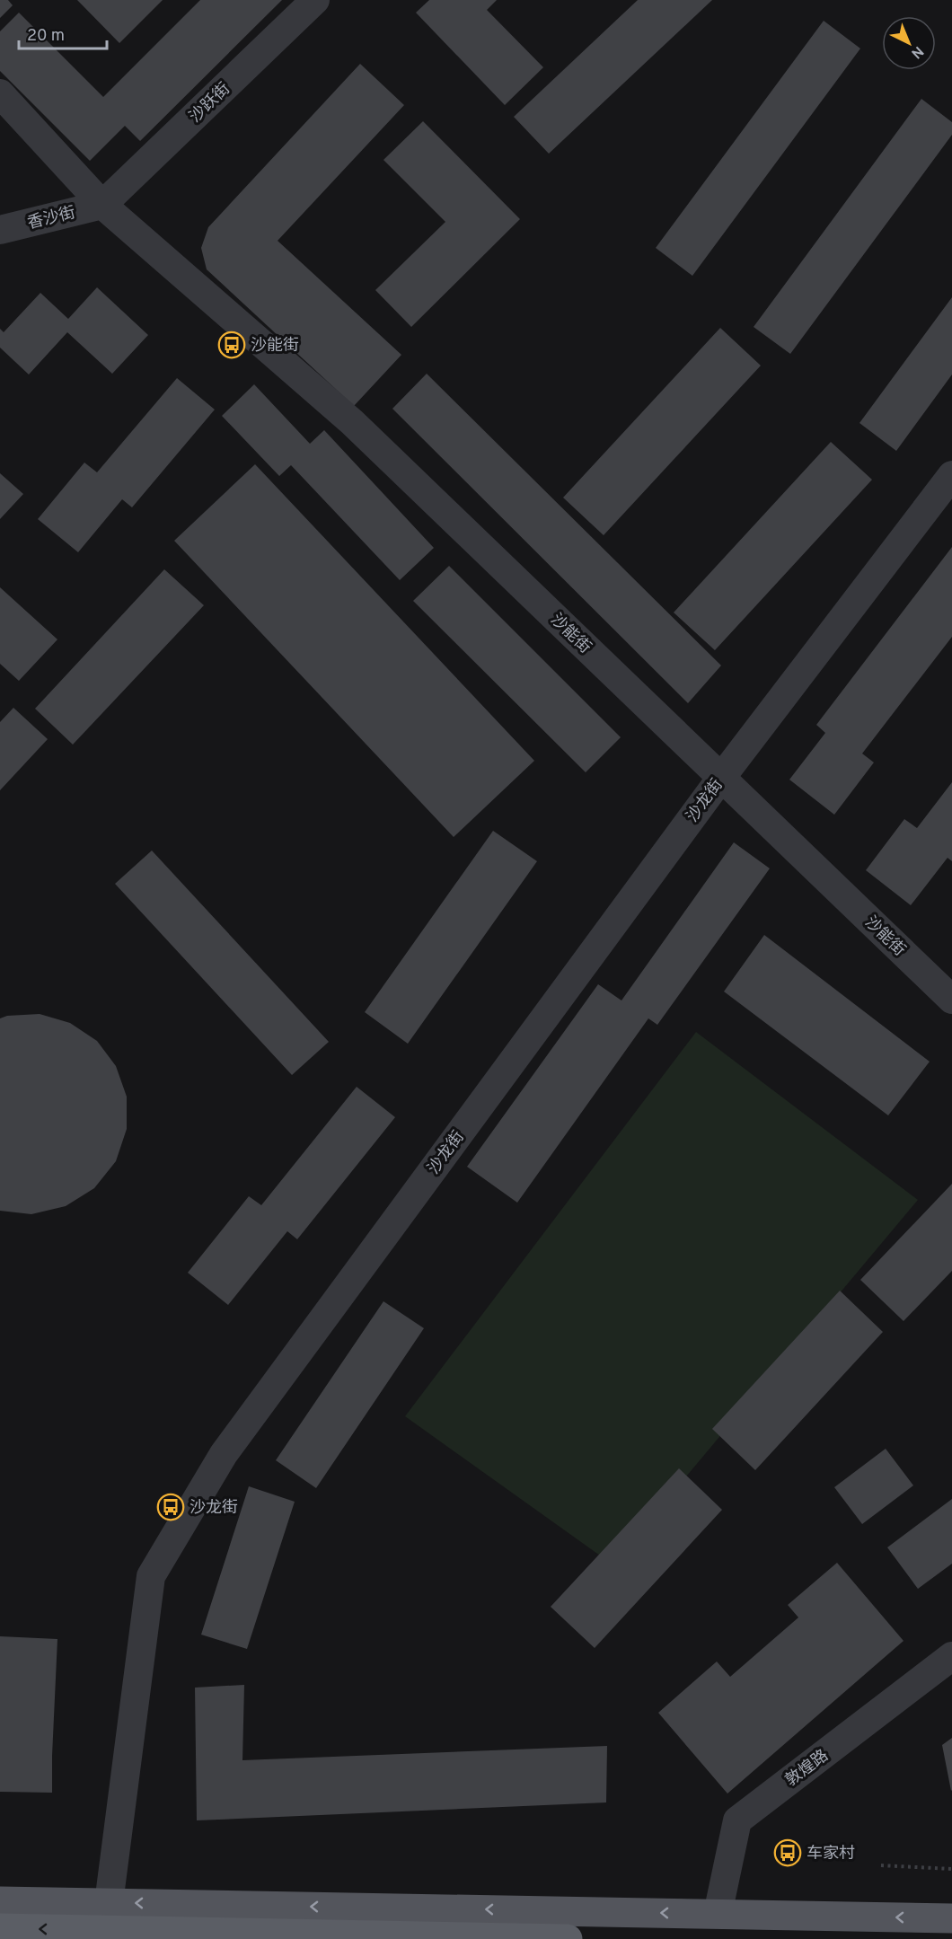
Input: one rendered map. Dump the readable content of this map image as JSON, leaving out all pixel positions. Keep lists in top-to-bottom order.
{
  "streets": {
    "street": [
      "沙跃街",
      "香沙街",
      "沙能街",
      "沙龙街",
      "敦煌路"
    ]
  },
  "crossings": [
    ["沙跃街", "香沙街"],
    ["沙跃街", "沙能街"],
    ["香沙街", "沙能街"],
    ["沙能街", "沙龙街"]
  ],
  "places": {
    "bus stop": ["沙能街", "沙龙街", "车家村"]
  },
  "scale_bar": "20 m",
  "north": "bottom right"
}
